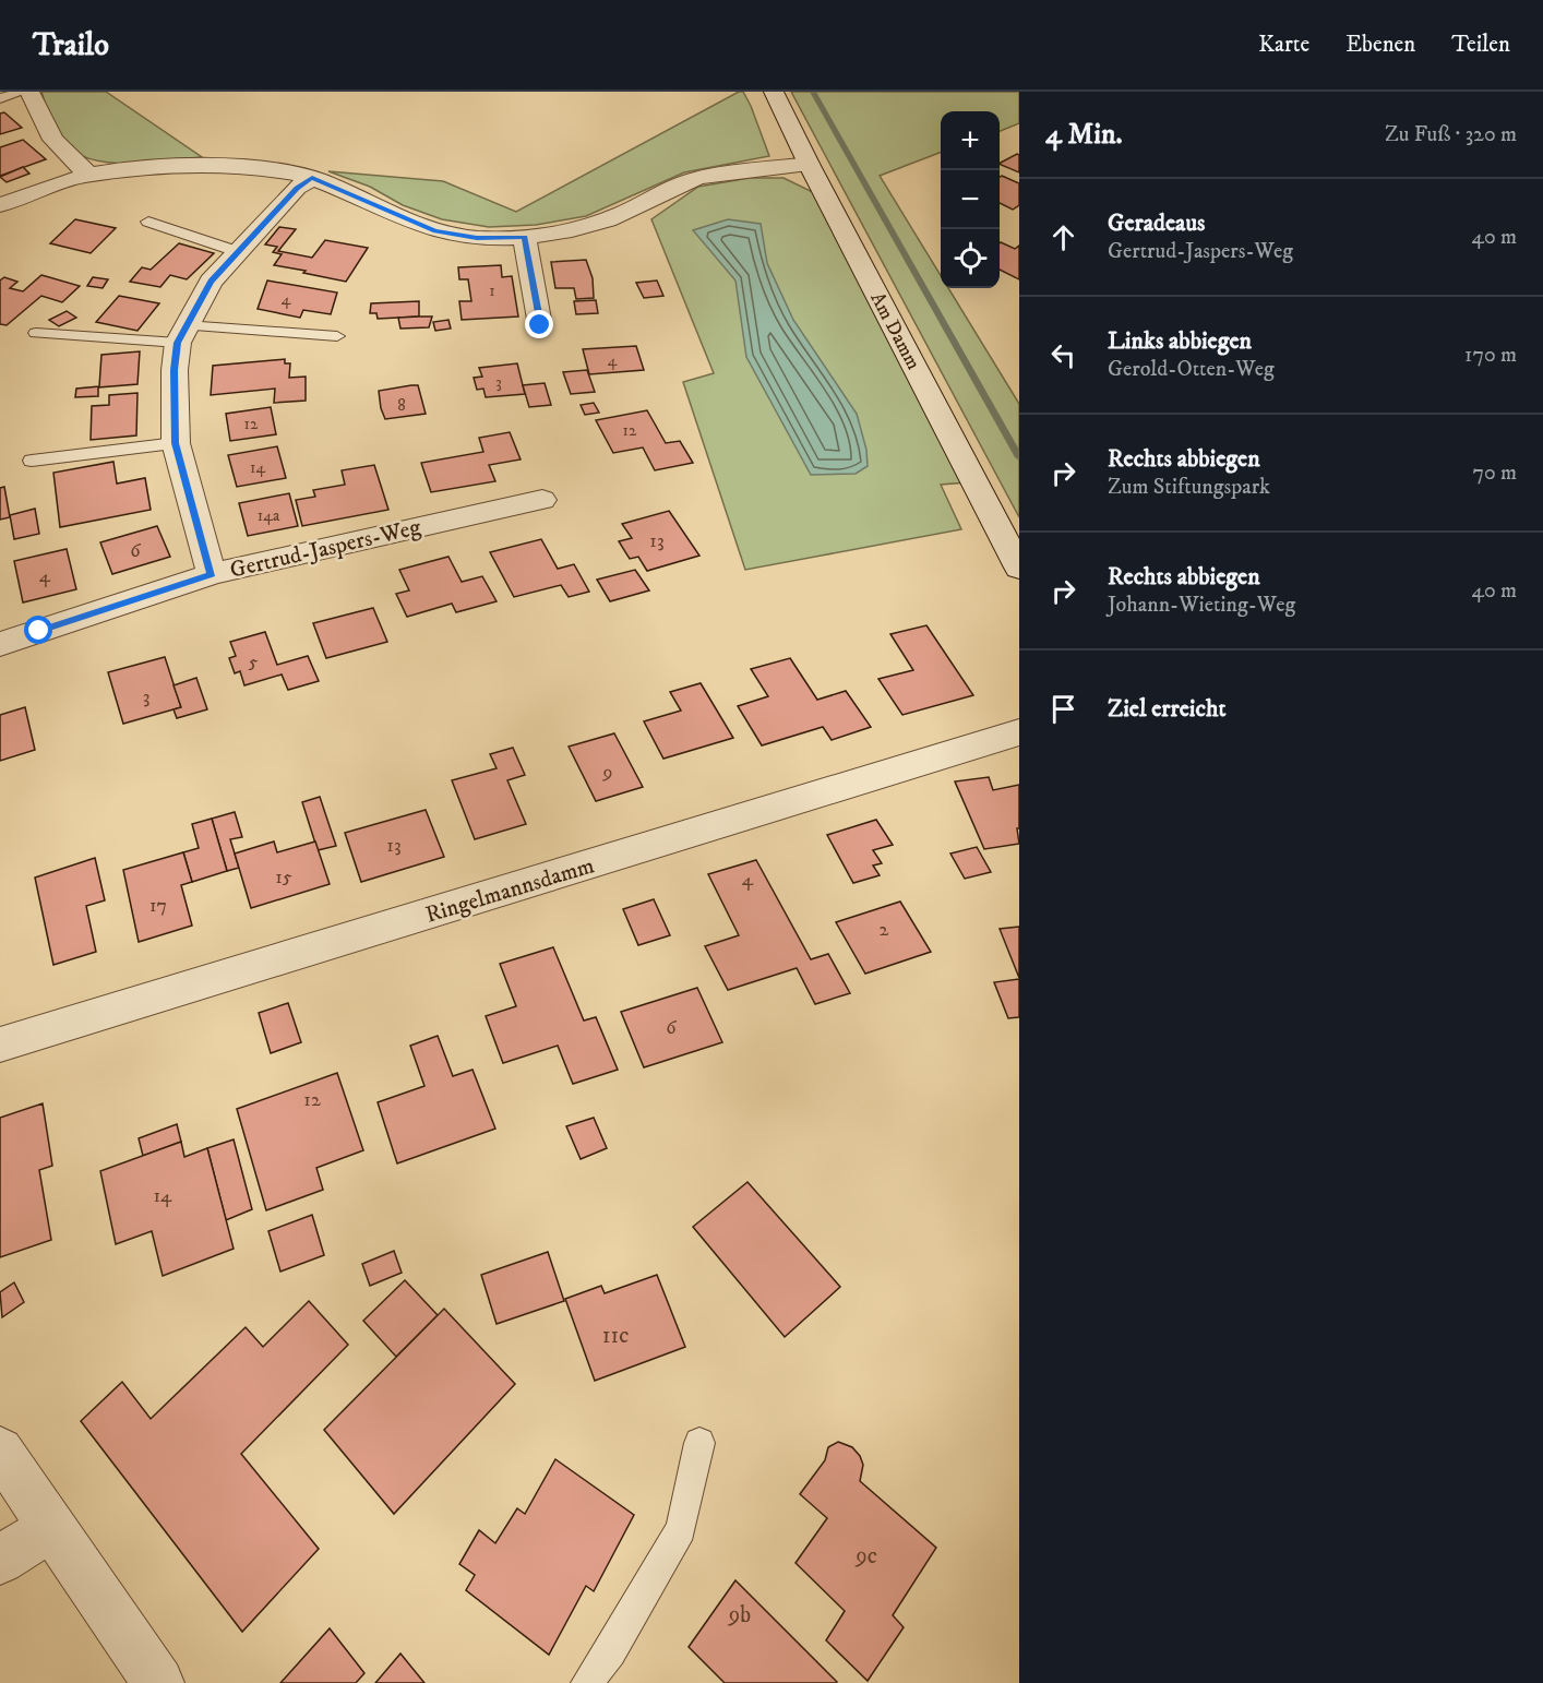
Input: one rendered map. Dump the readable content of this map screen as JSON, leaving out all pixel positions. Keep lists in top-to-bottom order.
{
  "streets": {
    "street": ["Am Damm", "Gertrud-Jaspers-Weg", "Ringelmannsdamm"]
  },
  "house_numbers": [
    "1",
    "4",
    "4",
    "3",
    "8",
    "12",
    "12",
    "14",
    "14a",
    "13",
    "6",
    "4",
    "5",
    "3",
    "9",
    "13",
    "15",
    "4",
    "17",
    "2",
    "6",
    "12",
    "14",
    "11c",
    "9c",
    "9b"
  ],
  "page": {
    "header": "Trailo",
    "nav": ["Karte", "Ebenen", "Teilen"],
    "heading": ["4 Min.", "Zu Fuß · 320 m"],
    "map_buttons": ["+", "−"],
    "list": [
      ["Geradeaus", "Gertrud-Jaspers-Weg", "40 m"],
      ["Links abbiegen", "Gerold-Otten-Weg", "170 m"],
      ["Rechts abbiegen", "Zum Stiftungspark", "70 m"],
      ["Rechts abbiegen", "Johann-Wieting-Weg", "40 m"],
      "Ziel erreicht"
    ]
  }
}
